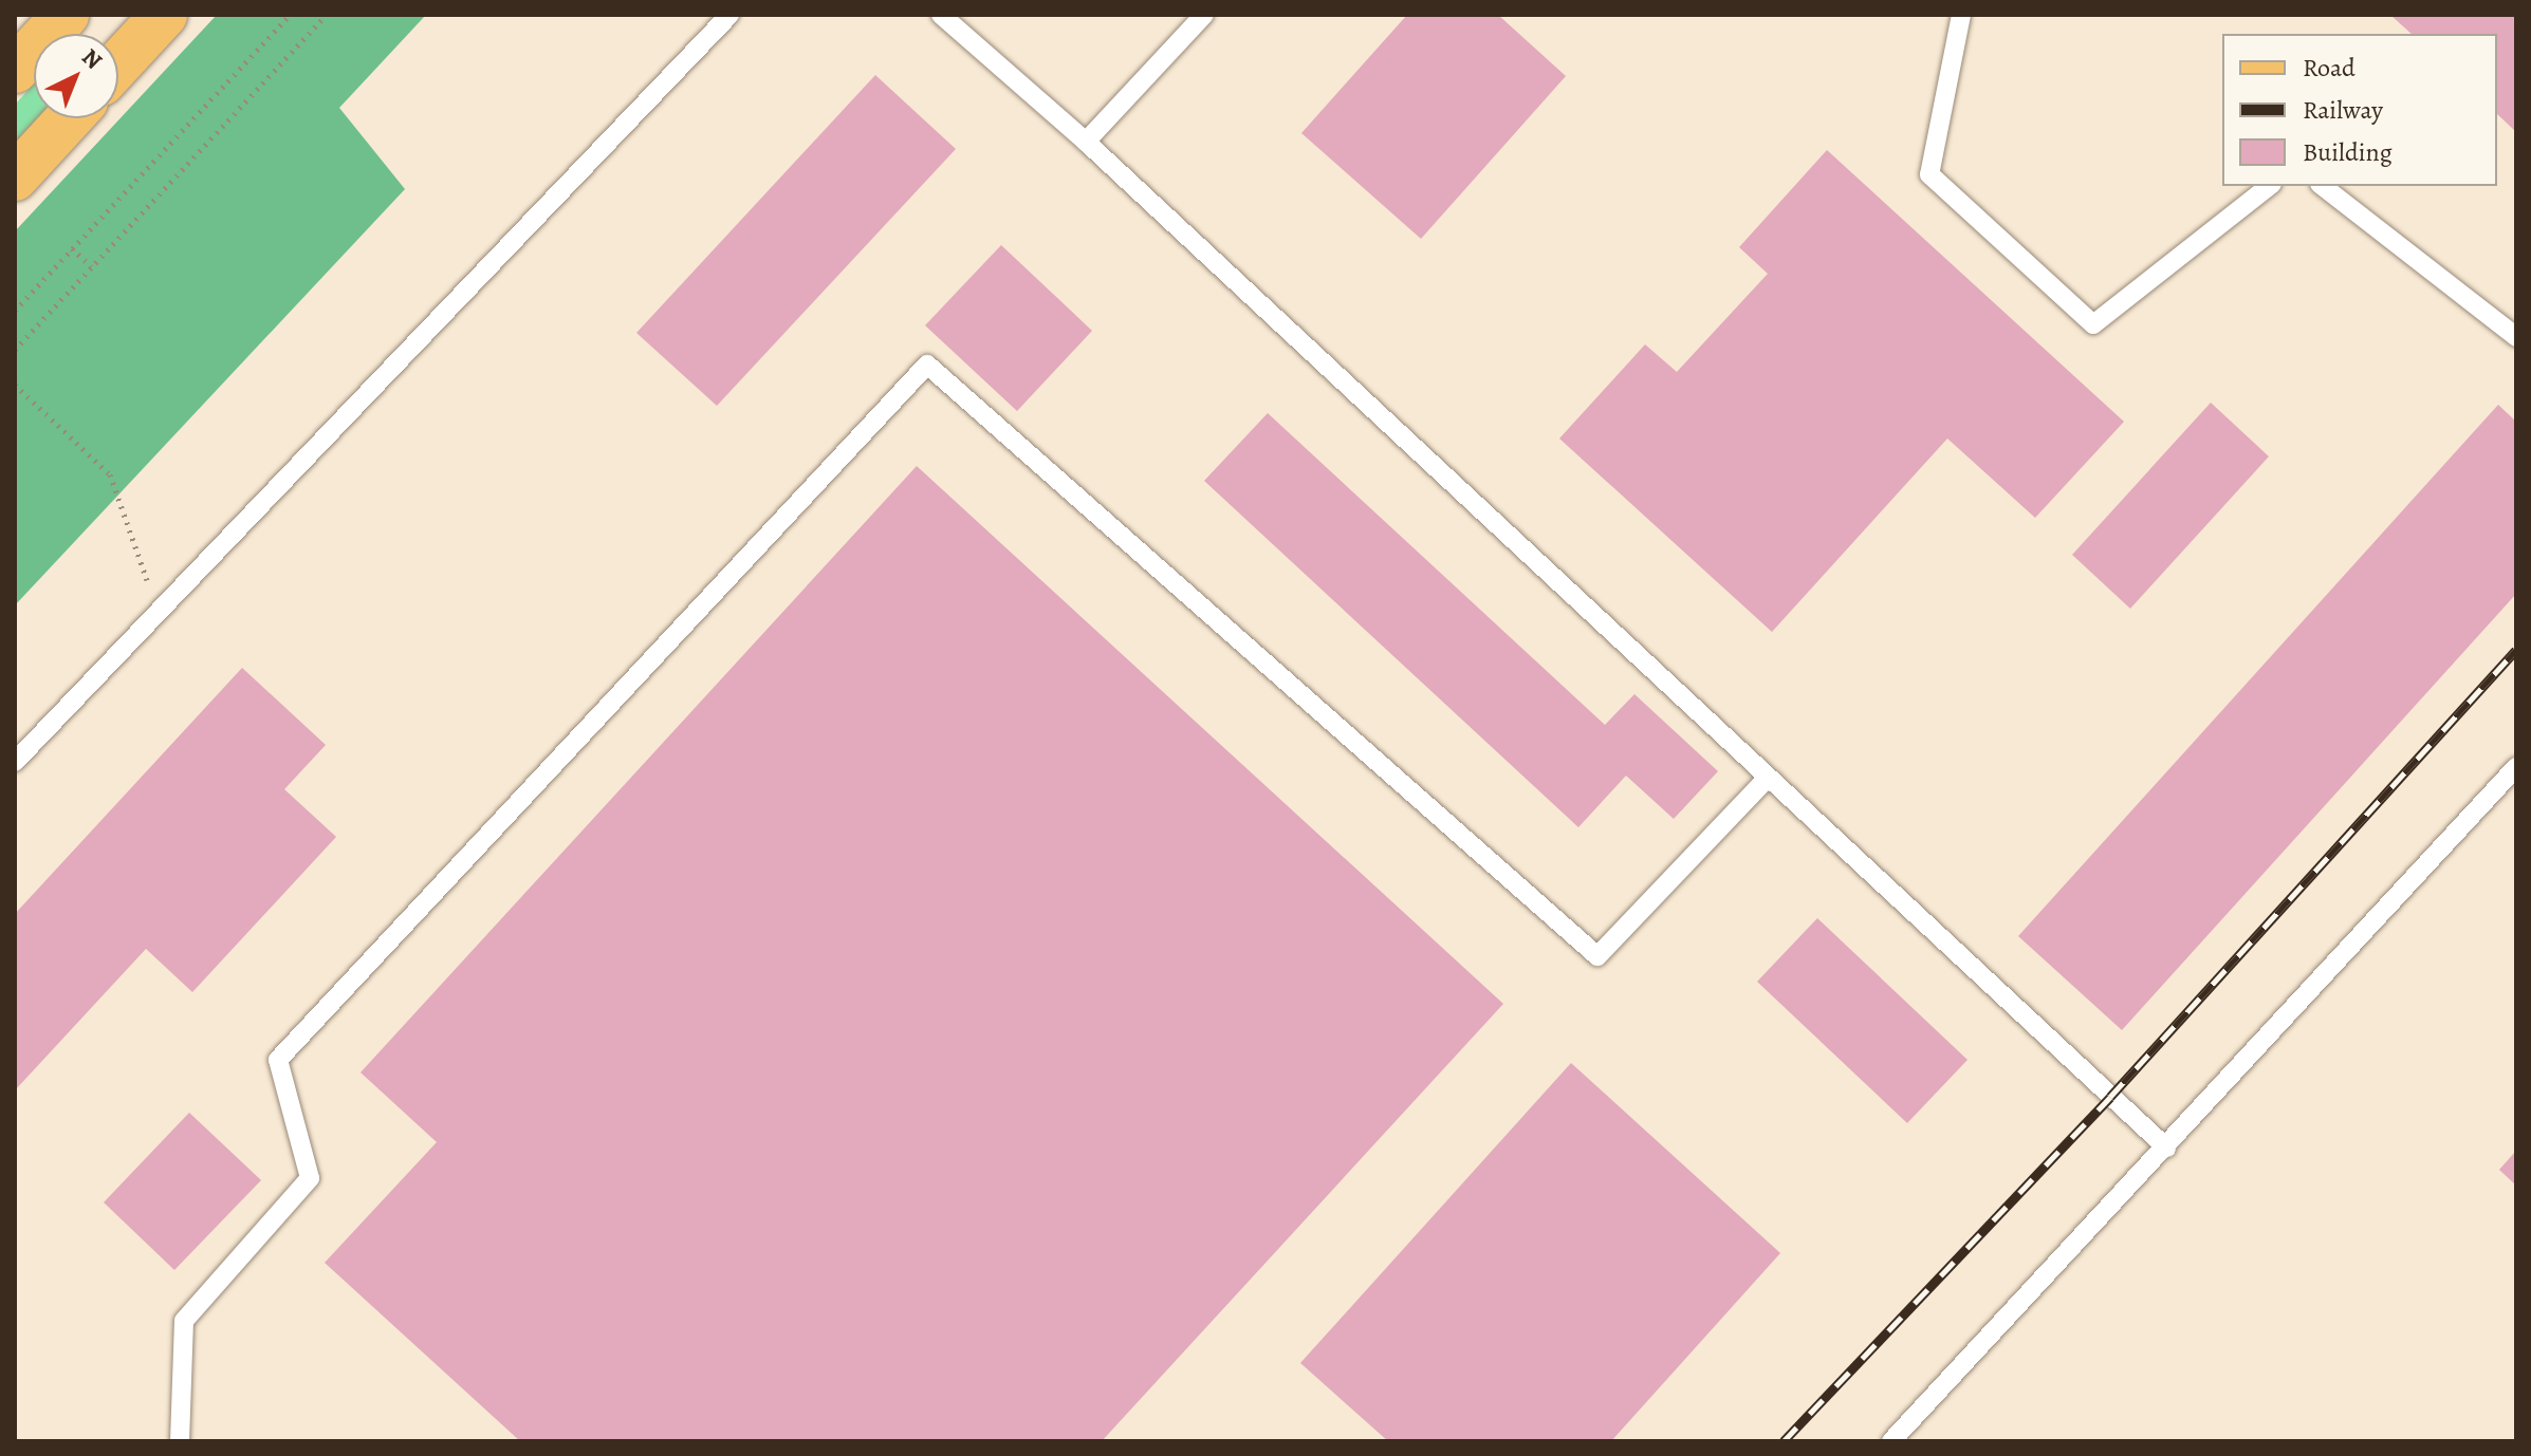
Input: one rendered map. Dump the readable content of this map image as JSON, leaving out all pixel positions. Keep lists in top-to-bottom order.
{
  "legend": ["Road", "Railway", "Building"],
  "north": "top right"
}
